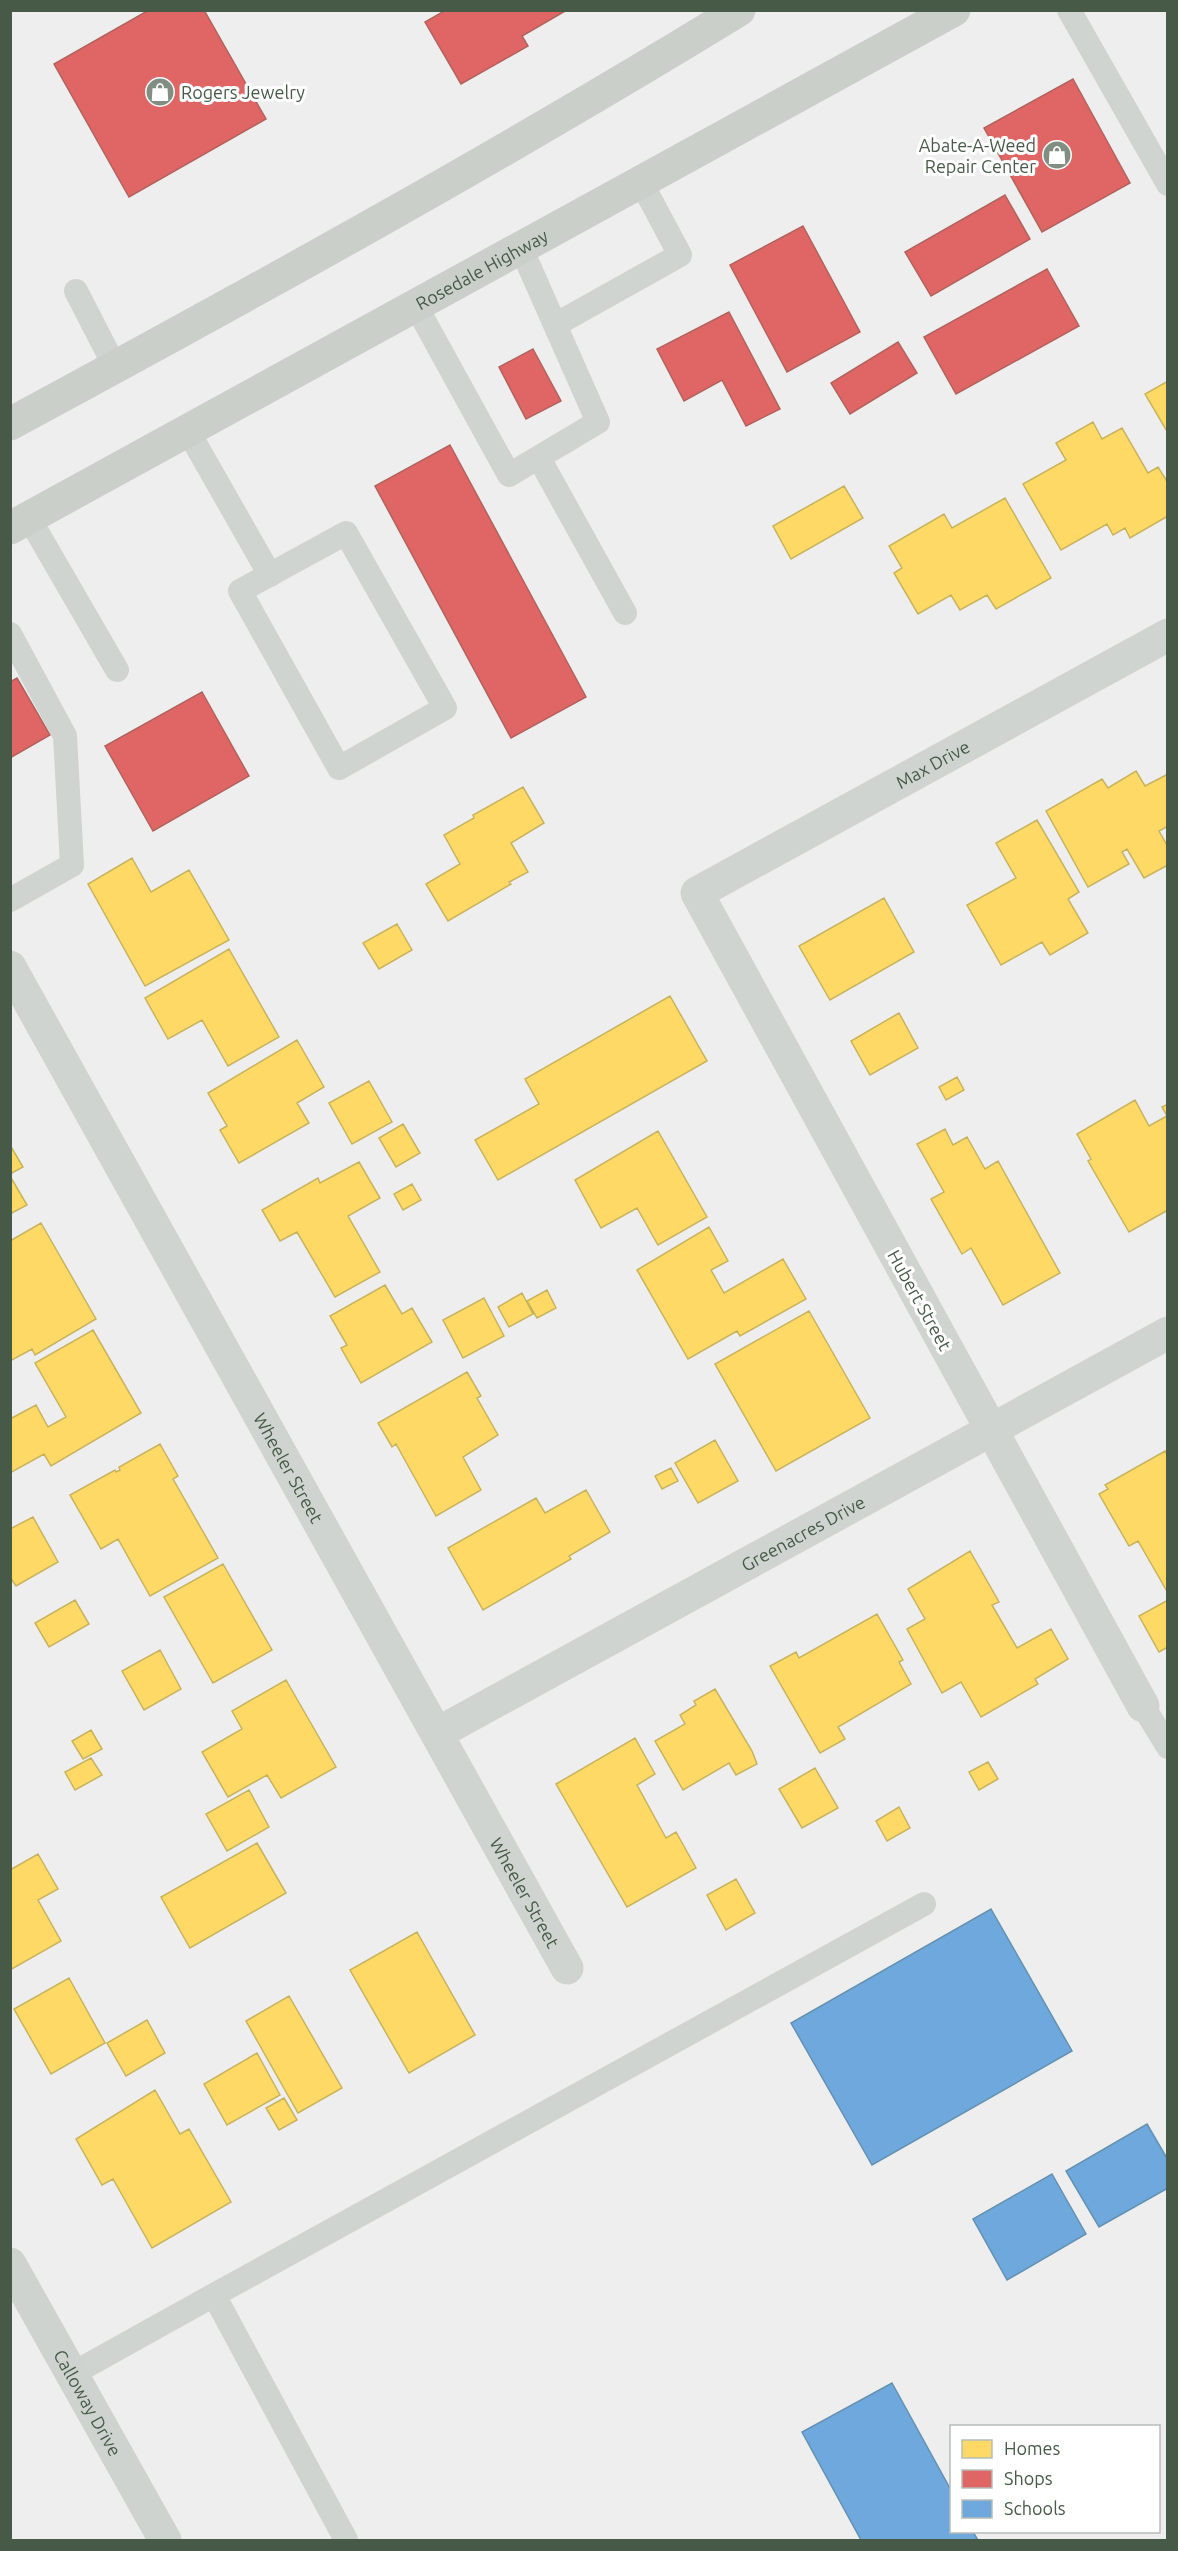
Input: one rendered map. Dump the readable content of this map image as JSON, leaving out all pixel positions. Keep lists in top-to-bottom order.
{
  "streets": {
    "main road": ["Rosedale Highway", "Calloway Drive"],
    "street": [
      "Max Drive",
      "Hubert Street",
      "Wheeler Street",
      "Greenacres Drive"
    ]
  },
  "crossings": [
    ["Max Drive", "Hubert Street"],
    ["Hubert Street", "Greenacres Drive"],
    ["Wheeler Street", "Greenacres Drive"]
  ],
  "places": {
    "shop": ["Rogers Jewelry", "Abate-A-Weed Repair Center"]
  },
  "legend": ["Homes", "Shops", "Schools"]
}
